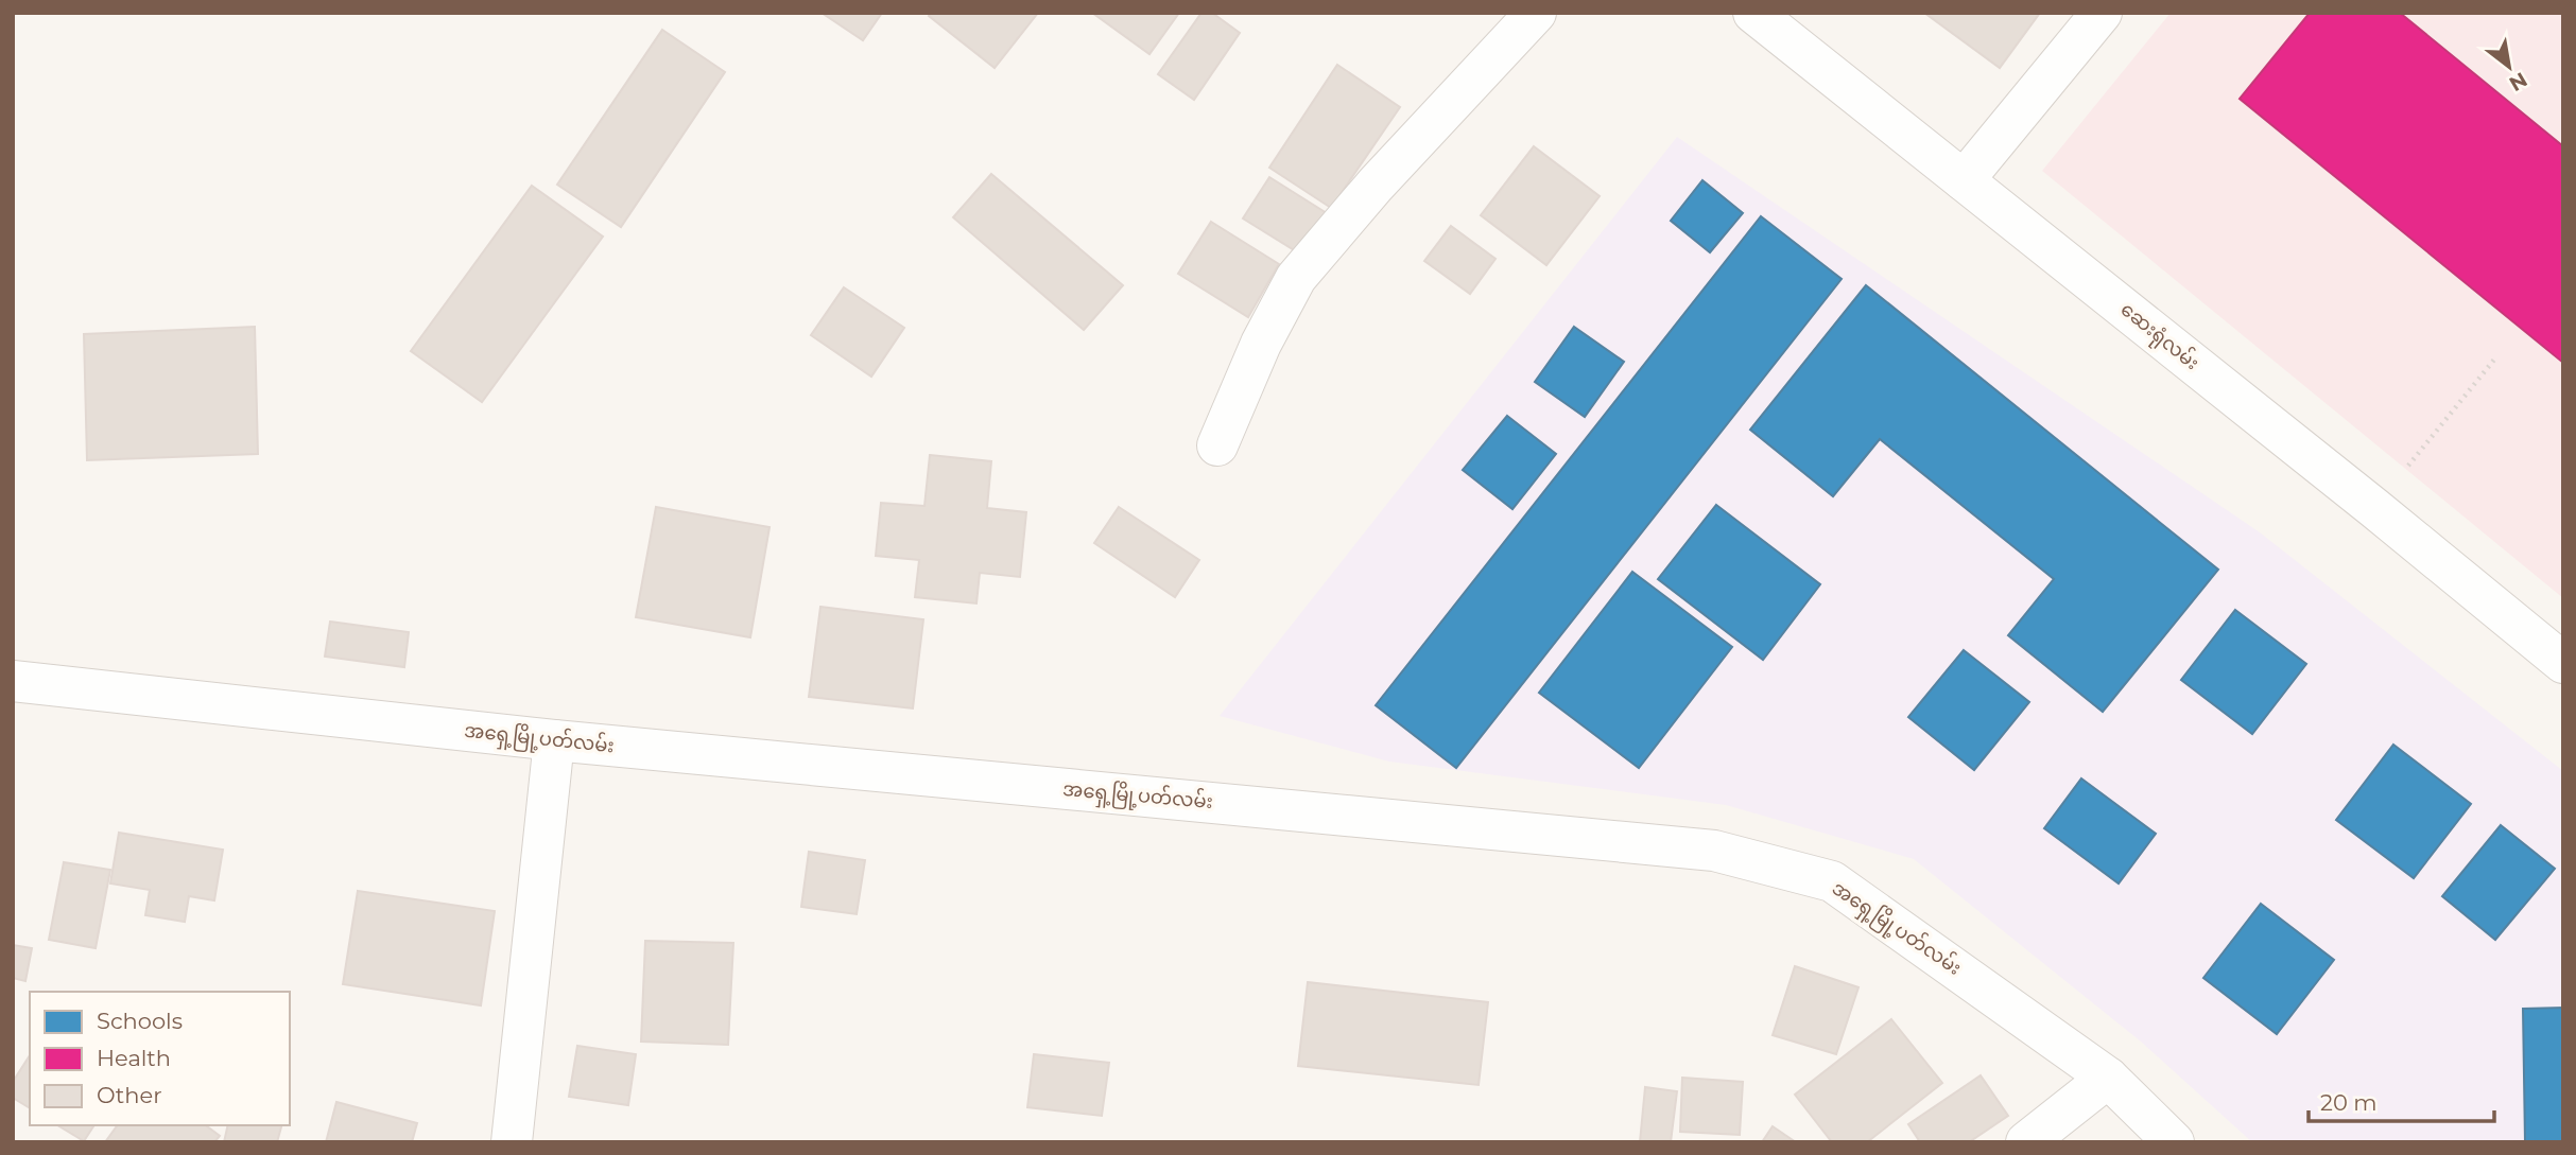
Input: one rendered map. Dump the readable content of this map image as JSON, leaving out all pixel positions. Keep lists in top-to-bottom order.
{
  "streets": {
    "street": ["ဆေးရုံလမ်း", "အရှေ့မြို့ပတ်လမ်း"]
  },
  "legend": ["Schools", "Health", "Other"],
  "scale_bar": "20 m",
  "north": "bottom right"
}
